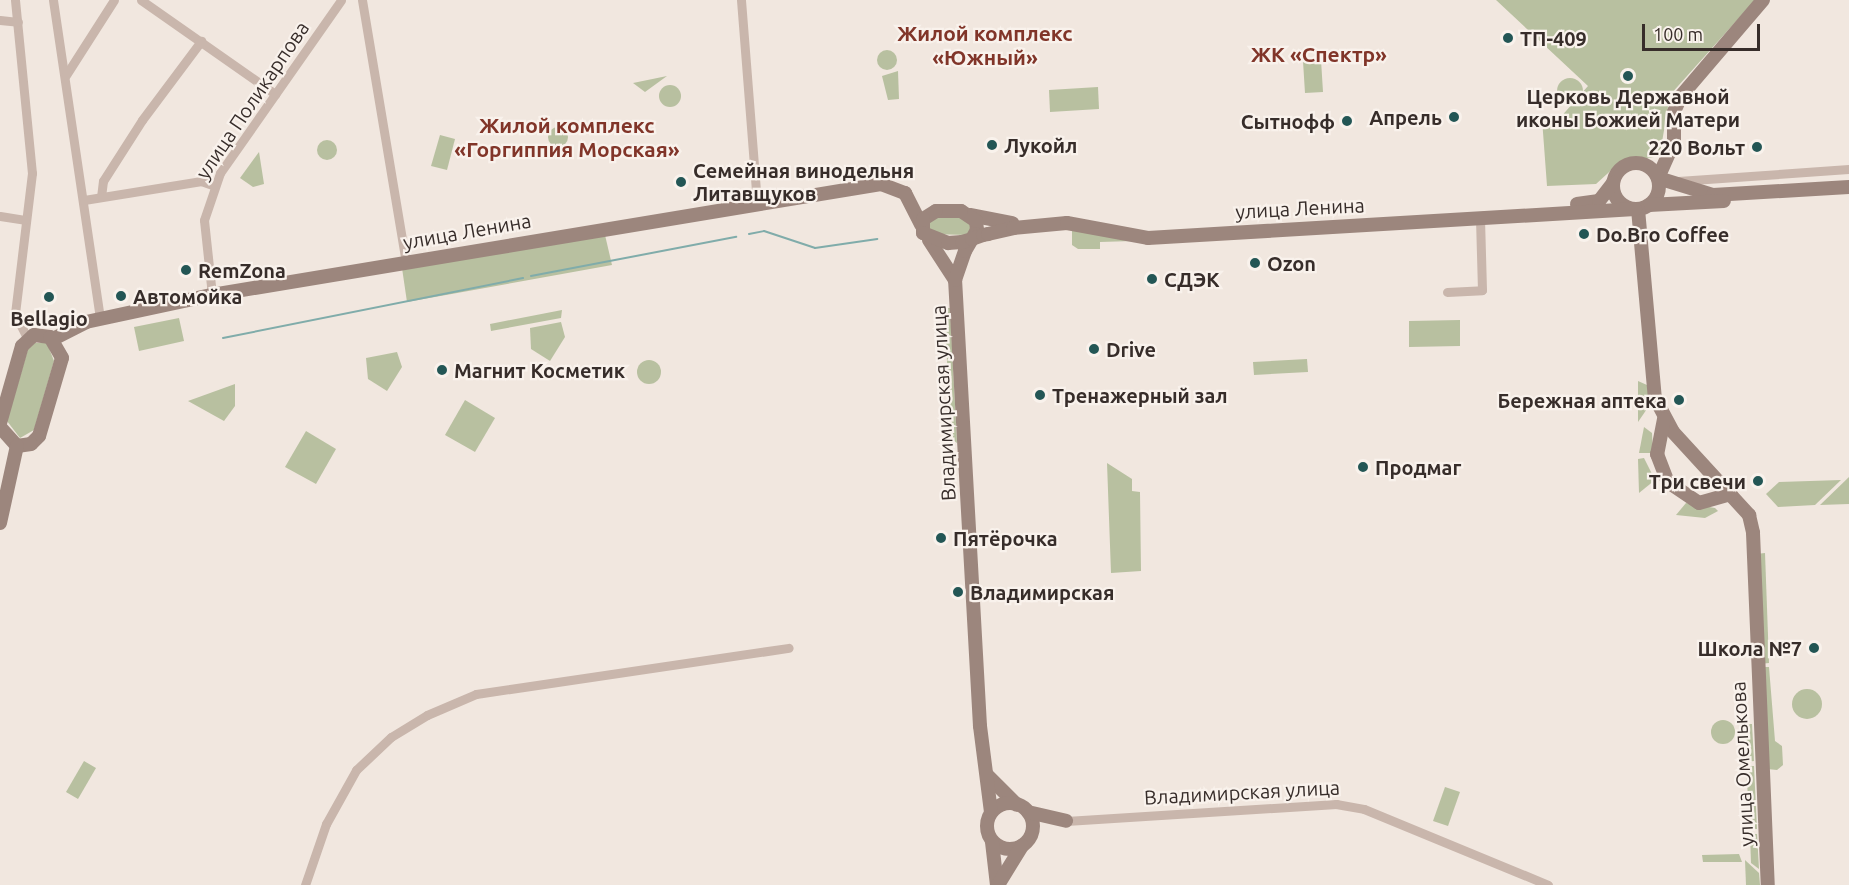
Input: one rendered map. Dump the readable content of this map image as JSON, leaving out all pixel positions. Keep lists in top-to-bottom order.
{
  "streets": {
    "street": [
      "улица Поликарпова",
      "улица Ленина",
      "Владимирская улица",
      "улица Омелькова"
    ]
  },
  "crossings": [
    ["улица Поликарпова", "улица Ленина"],
    ["улица Ленина", "Владимирская улица"],
    ["улица Ленина", "улица Омелькова"]
  ],
  "districts": ["Жилой комплекс «Южный»", "ЖК «Спектр»", "Жилой комплекс «Горгиппия Морская»"],
  "places": [
    "ТП-409",
    "Церковь Державной иконы Божией Матери",
    "Апрель",
    "Сытнофф",
    "Лукойл",
    "220 Вольт",
    "Семейная винодельня Литавщуков",
    "Do.Bro Coffee",
    "Ozon",
    "RemZona",
    "СДЭК",
    "Автомойка",
    "Bellagio",
    "Drive",
    "Магнит Косметик",
    "Тренажерный зал",
    "Бережная аптека",
    "Продмаг",
    "Три свечи",
    "Пятёрочка",
    "Владимирская",
    "Школа №7"
  ],
  "scale_bar": "100 m"
}
